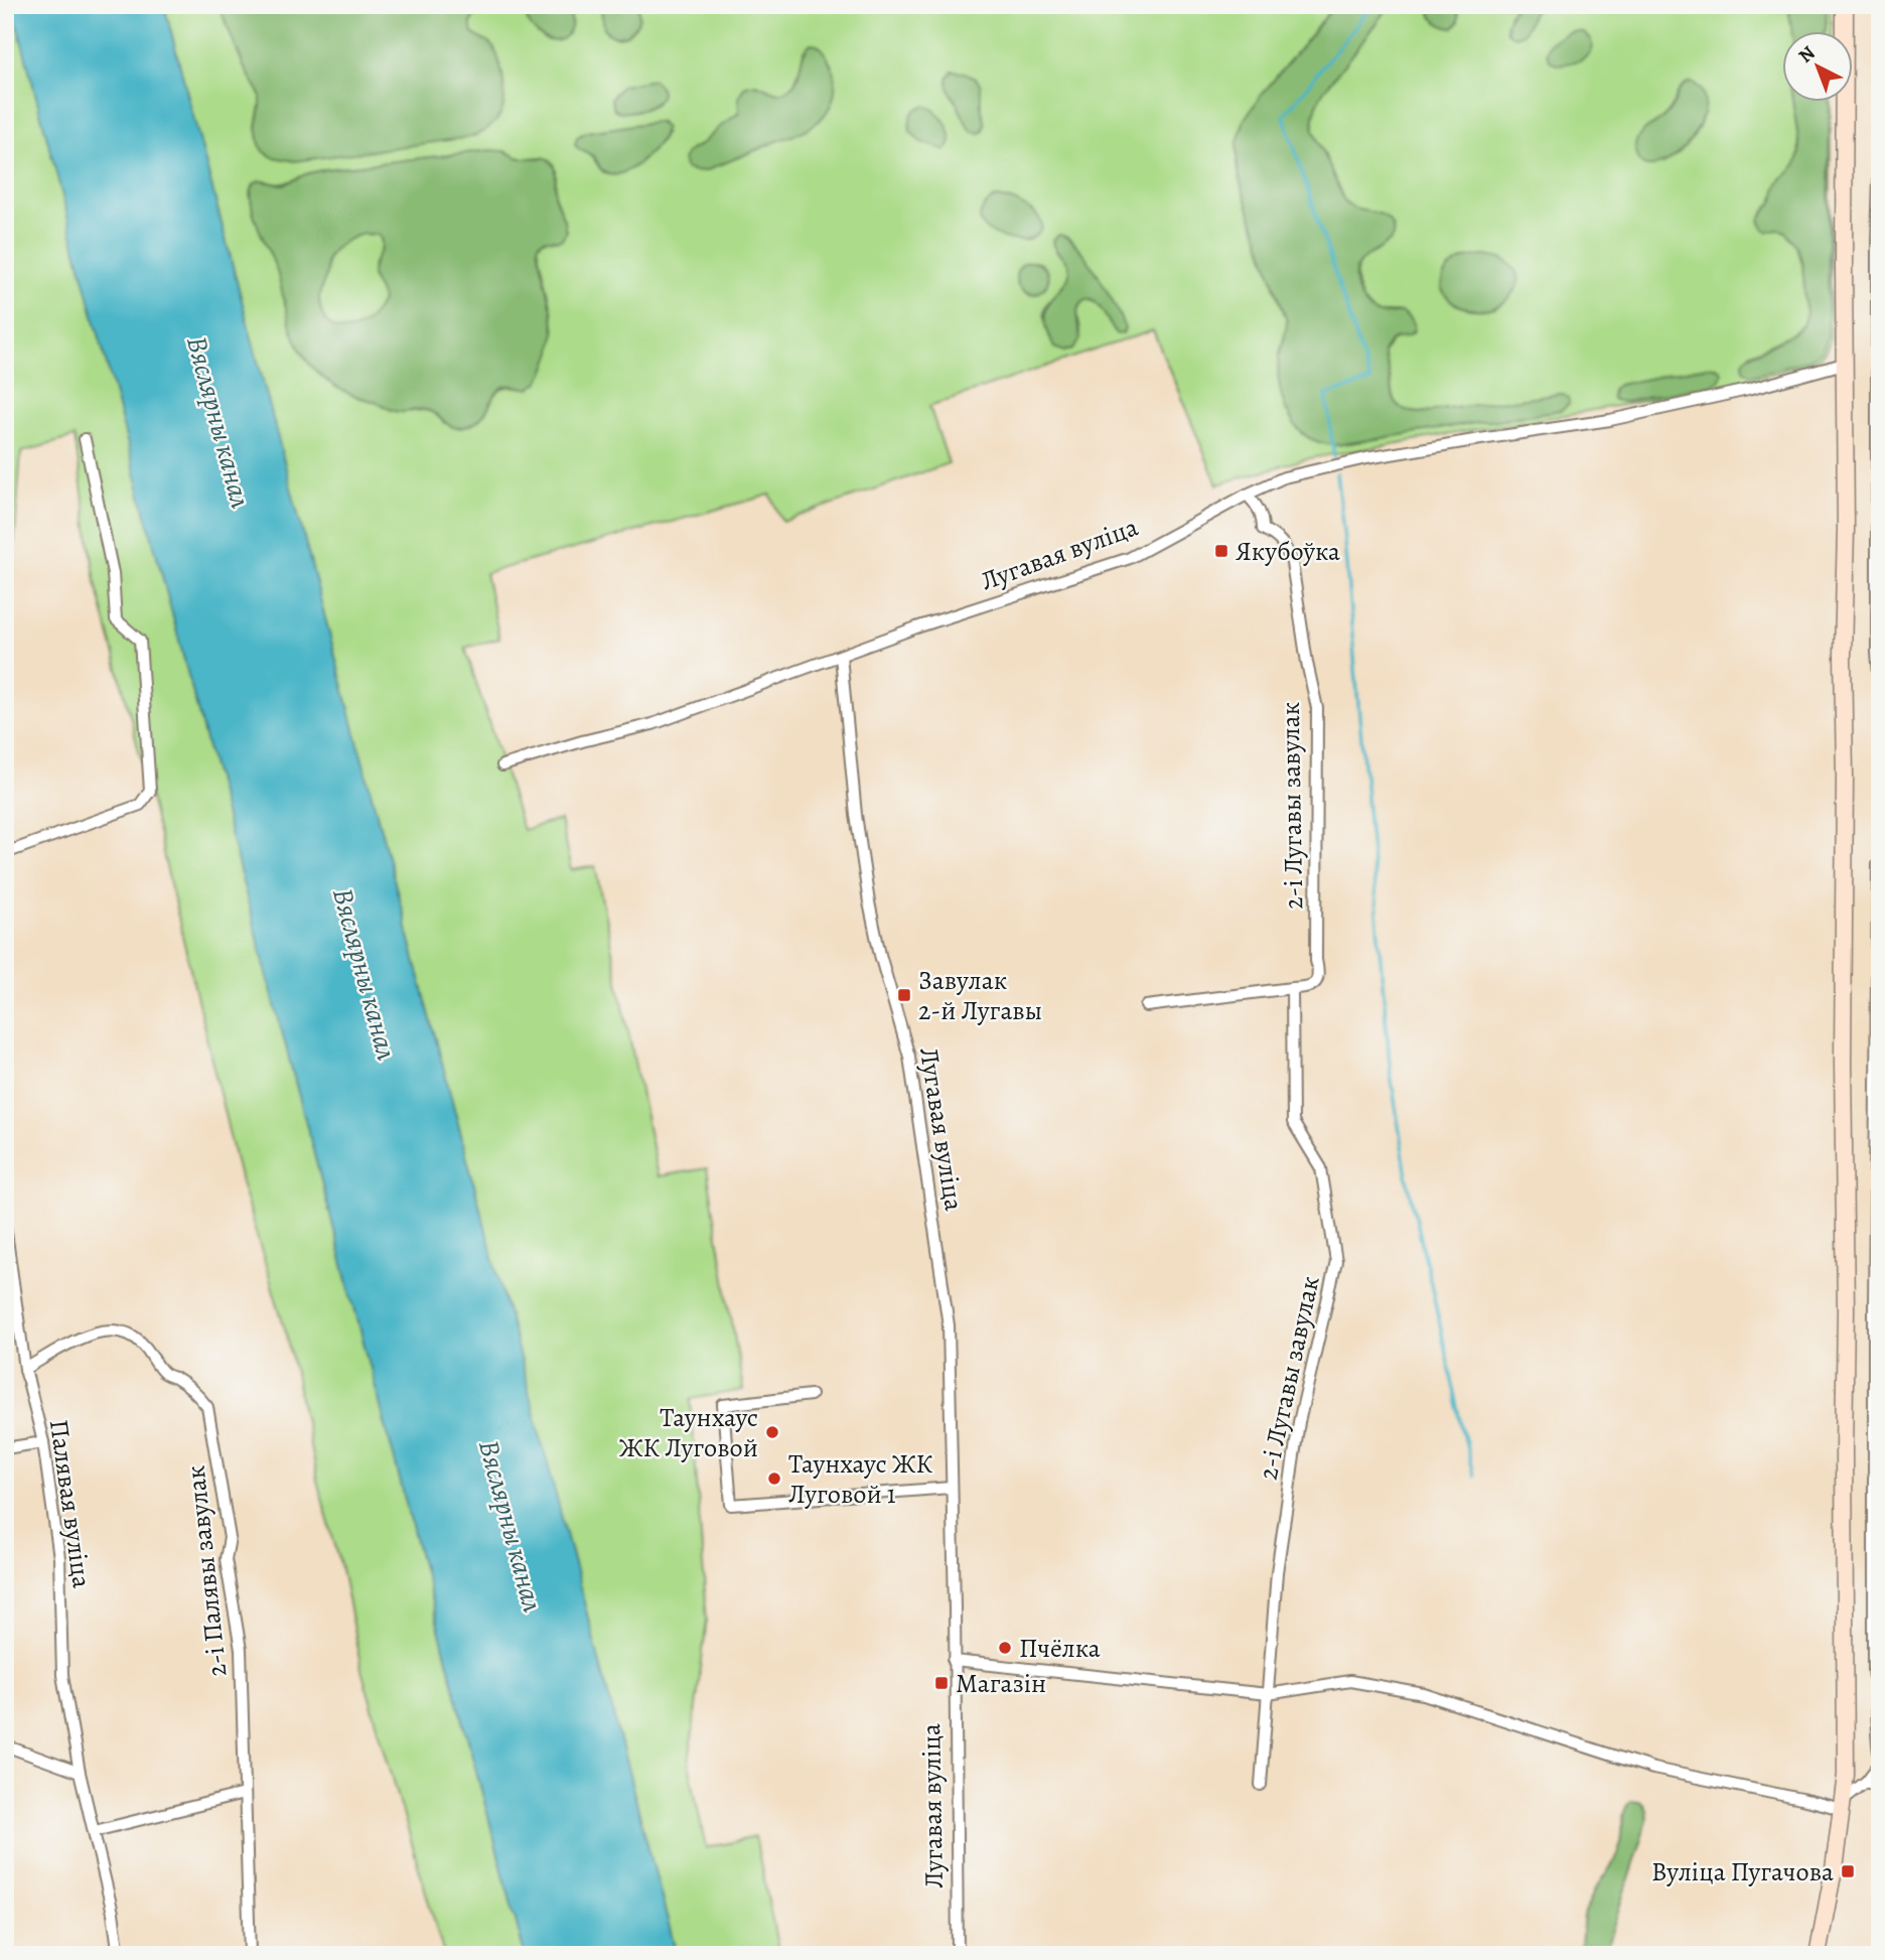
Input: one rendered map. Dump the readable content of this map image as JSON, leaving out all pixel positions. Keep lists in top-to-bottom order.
{
  "streets": {
    "street": [
      "Лугавая вуліца",
      "2-і Лугавы завулак",
      "Палявая вуліца",
      "2-і Палявы завулак"
    ]
  },
  "crossings": [
    ["Лугавая вуліца", "2-і Лугавы завулак"],
    ["Палявая вуліца", "2-і Палявы завулак"]
  ],
  "water": ["Вяслярны канал"],
  "places": {
    "transit": [
      "Якубоўка",
      "Завулак 2-й Лугавы",
      "Магазін",
      "Вуліца Пугачова"
    ],
    "other": ["Таунхаус ЖК Луговой", "Таунхаус ЖК Луговой 1", "Пчёлка"]
  },
  "north": "top left"
}
